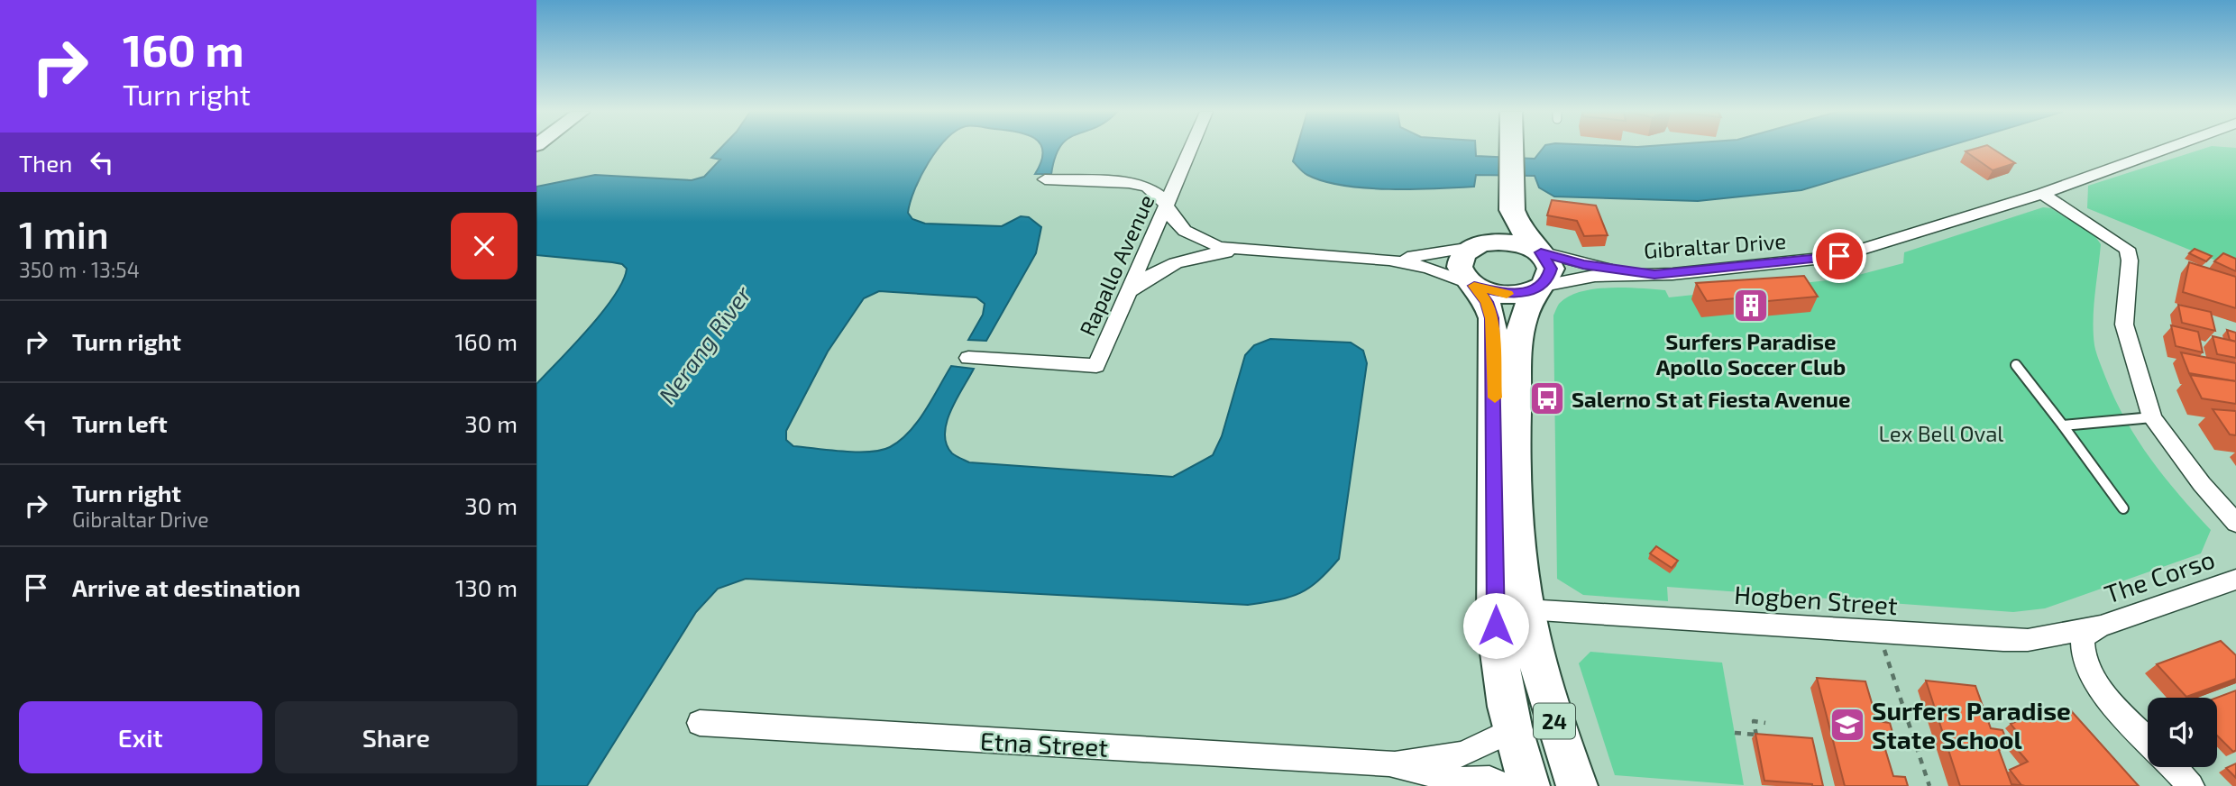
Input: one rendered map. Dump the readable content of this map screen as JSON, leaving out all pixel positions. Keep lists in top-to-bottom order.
{
  "streets": {
    "main road": ["24"],
    "street": [
      "Gibraltar Drive",
      "Rapallo Avenue",
      "The Corso",
      "Hogben Street",
      "Etna Street"
    ]
  },
  "crossings": [
    ["Gibraltar Drive", "24"],
    ["The Corso", "Hogben Street"],
    ["Hogben Street", "24"],
    ["24", "Etna Street"]
  ],
  "water": ["Nerang River"],
  "parks": ["Lex Bell Oval"],
  "places": {
    "building": ["Surfers Paradise Apollo Soccer Club"],
    "bus stop": ["Salerno St at Fiesta Avenue"],
    "school or university": ["Surfers Paradise State School"]
  },
  "page": {
    "turn": ["160 m", "Turn right"],
    "then": "Then",
    "heading": ["1 min", "350 m · 13:54"],
    "list": [
      {
        "name": "Turn right",
        "value": "160 m"
      },
      {
        "name": "Turn left",
        "value": "30 m"
      },
      {
        "name": "Turn right",
        "note": "Gibraltar Drive",
        "value": "30 m"
      },
      {
        "name": "Arrive at destination",
        "value": "130 m"
      }
    ],
    "buttons": ["Exit", "Share"]
  }
}
